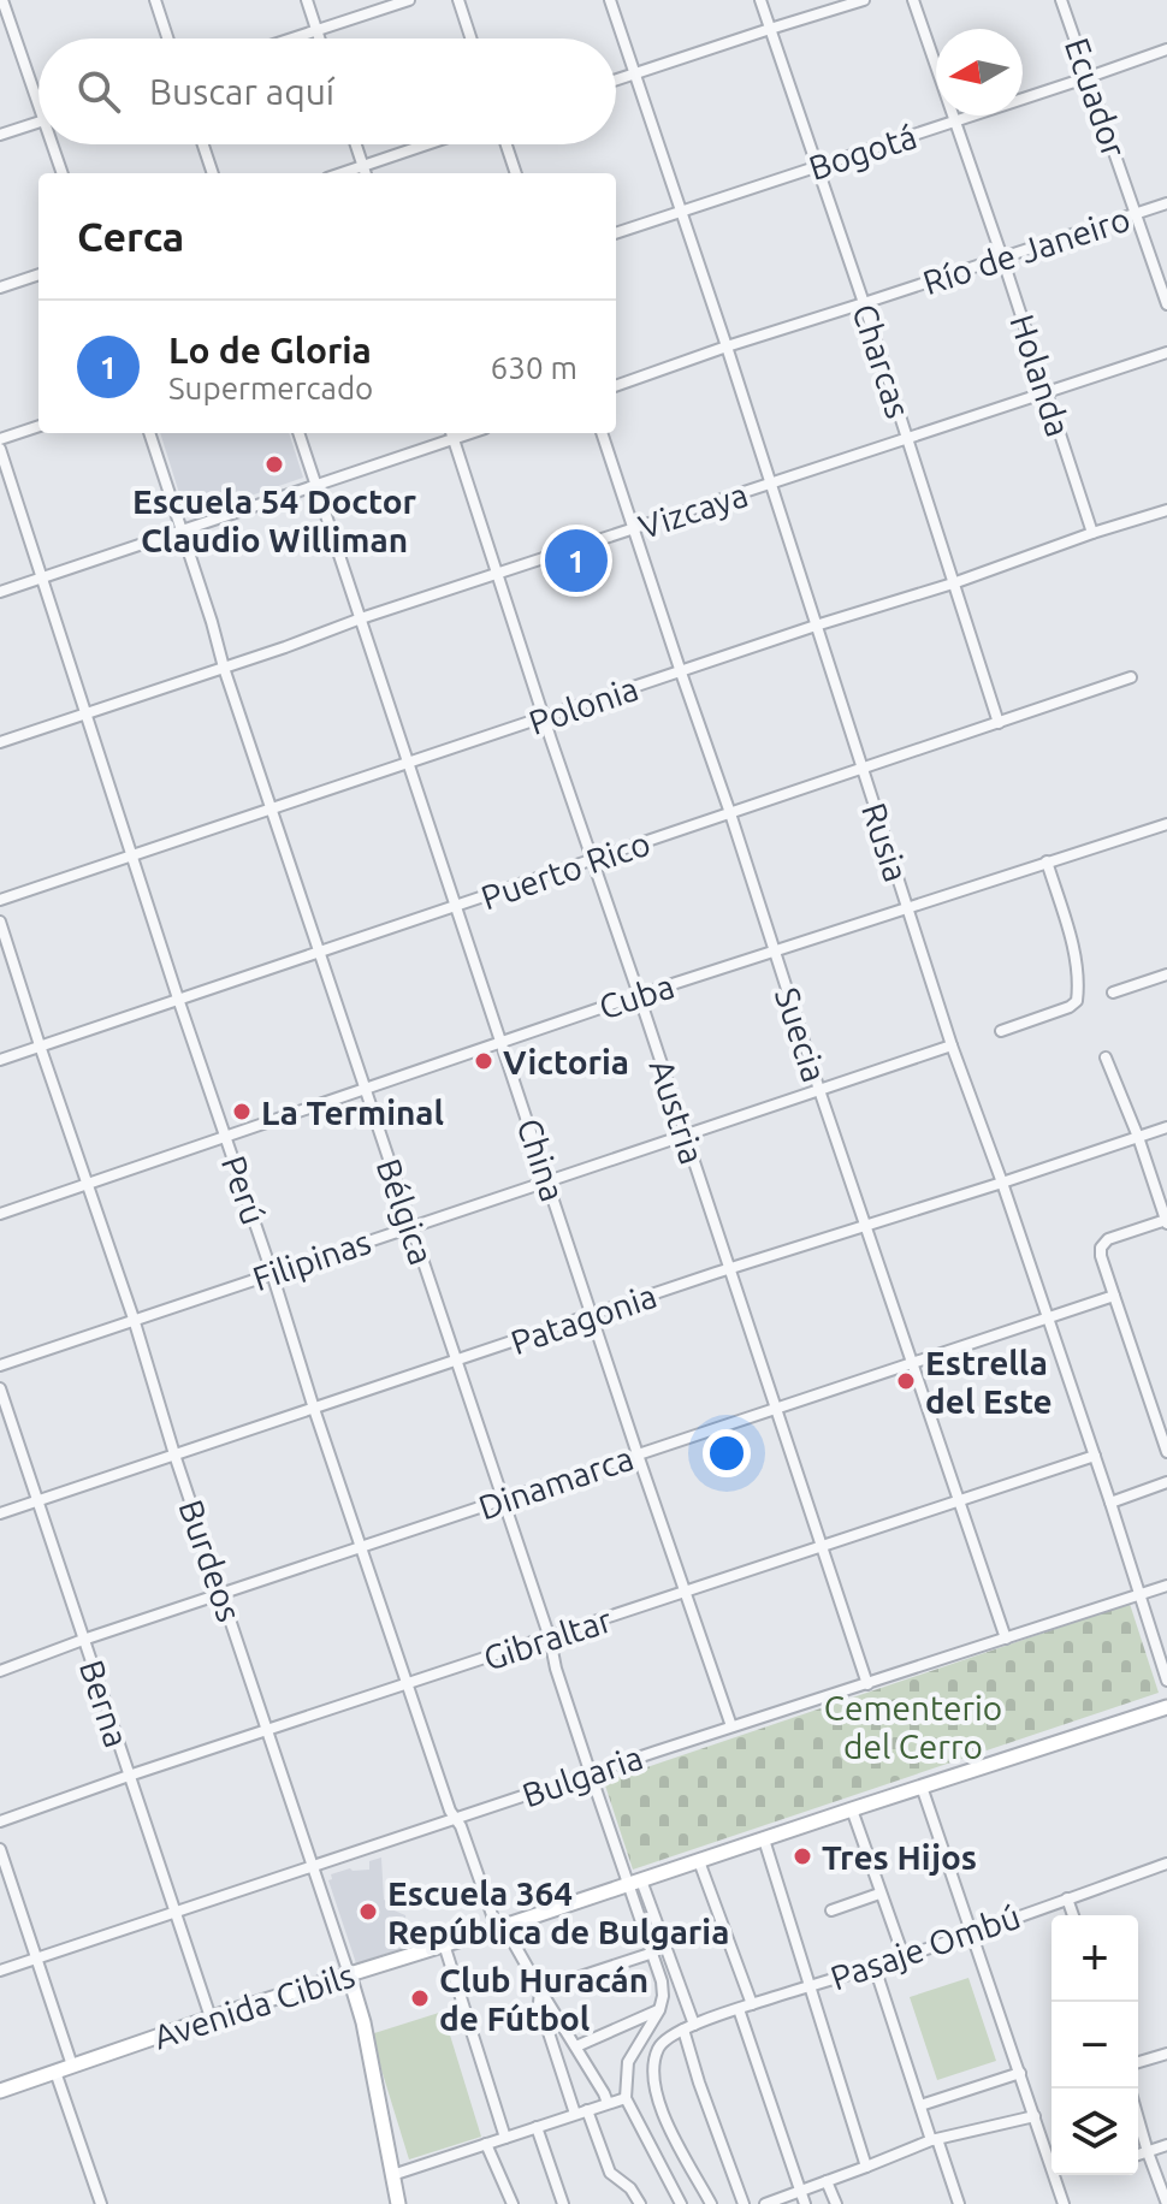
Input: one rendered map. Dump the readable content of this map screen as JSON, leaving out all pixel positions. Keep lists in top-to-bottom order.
{
  "streets": {
    "street": [
      "Ecuador",
      "Bogotá",
      "Río de Janeiro",
      "Charcas",
      "Holanda",
      "Vizcaya",
      "Polonia",
      "Rusia",
      "Puerto Rico",
      "Cuba",
      "Suecia",
      "Austria",
      "China",
      "Perú",
      "Bélgica",
      "Filipinas",
      "Patagonia",
      "Dinamarca",
      "Burdeos",
      "Gibraltar",
      "Berna",
      "Bulgaria",
      "Pasaje Ombú",
      "Avenida Cibils"
    ]
  },
  "crossings": [
    ["Ecuador", "Bogotá"],
    ["Ecuador", "Río de Janeiro"],
    ["Bogotá", "Charcas"],
    ["Bogotá", "Holanda"],
    ["Bogotá", "Rusia"],
    ["Río de Janeiro", "Charcas"],
    ["Río de Janeiro", "Holanda"],
    ["Río de Janeiro", "Rusia"],
    ["Charcas", "Vizcaya"],
    ["Charcas", "Polonia"],
    ["Charcas", "Puerto Rico"],
    ["Holanda", "Vizcaya"],
    ["Holanda", "Polonia"],
    ["Vizcaya", "Rusia"],
    ["Vizcaya", "Suecia"],
    ["Vizcaya", "Austria"],
    ["Vizcaya", "China"],
    ["Vizcaya", "Perú"],
    ["Vizcaya", "Bélgica"],
    ["Polonia", "Rusia"],
    ["Polonia", "Suecia"],
    ["Polonia", "Austria"],
    ["Polonia", "China"],
    ["Polonia", "Perú"],
    ["Polonia", "Bélgica"],
    ["Rusia", "Puerto Rico"],
    ["Rusia", "Cuba"],
    ["Rusia", "Filipinas"],
    ["Rusia", "Patagonia"],
    ["Rusia", "Dinamarca"],
    ["Rusia", "Gibraltar"],
    ["Rusia", "Bulgaria"],
    ["Puerto Rico", "Suecia"],
    ["Puerto Rico", "Austria"],
    ["Puerto Rico", "China"],
    ["Puerto Rico", "Perú"],
    ["Puerto Rico", "Bélgica"],
    ["Puerto Rico", "Burdeos"],
    ["Cuba", "Suecia"],
    ["Cuba", "Austria"],
    ["Cuba", "China"],
    ["Cuba", "Perú"],
    ["Cuba", "Bélgica"],
    ["Cuba", "Burdeos"],
    ["Suecia", "Filipinas"],
    ["Suecia", "Patagonia"],
    ["Suecia", "Dinamarca"],
    ["Suecia", "Gibraltar"],
    ["Suecia", "Bulgaria"],
    ["Austria", "Filipinas"],
    ["Austria", "Patagonia"],
    ["Austria", "Dinamarca"],
    ["Austria", "Gibraltar"],
    ["Austria", "Bulgaria"],
    ["China", "Filipinas"],
    ["China", "Patagonia"],
    ["China", "Dinamarca"],
    ["China", "Gibraltar"],
    ["China", "Bulgaria"],
    ["Perú", "Filipinas"],
    ["Perú", "Patagonia"],
    ["Perú", "Dinamarca"],
    ["Perú", "Gibraltar"],
    ["Perú", "Bulgaria"],
    ["Perú", "Avenida Cibils"],
    ["Bélgica", "Filipinas"],
    ["Bélgica", "Patagonia"],
    ["Bélgica", "Dinamarca"],
    ["Bélgica", "Gibraltar"],
    ["Bélgica", "Bulgaria"],
    ["Bélgica", "Avenida Cibils"],
    ["Filipinas", "Burdeos"],
    ["Patagonia", "Burdeos"],
    ["Patagonia", "Berna"],
    ["Dinamarca", "Burdeos"],
    ["Dinamarca", "Berna"],
    ["Burdeos", "Gibraltar"],
    ["Burdeos", "Bulgaria"],
    ["Burdeos", "Avenida Cibils"],
    ["Gibraltar", "Berna"],
    ["Berna", "Bulgaria"],
    ["Berna", "Avenida Cibils"]
  ],
  "parks": ["Cementerio del Cerro"],
  "places": [
    "Escuela 54 Doctor Claudio Williman",
    "Victoria",
    "La Terminal",
    "Estrella del Este",
    "Tres Hijos",
    "Escuela 364 República de Bulgaria",
    "Club Huracán de Fútbol"
  ],
  "north": "left",
  "page": {
    "search": "Buscar aquí",
    "heading": "Cerca",
    "list": [
      {
        "mark": "1",
        "name": "Lo de Gloria",
        "note": "Supermercado",
        "value": "630 m"
      }
    ],
    "pins": "1",
    "map_buttons": ["+", "−"]
  }
}
